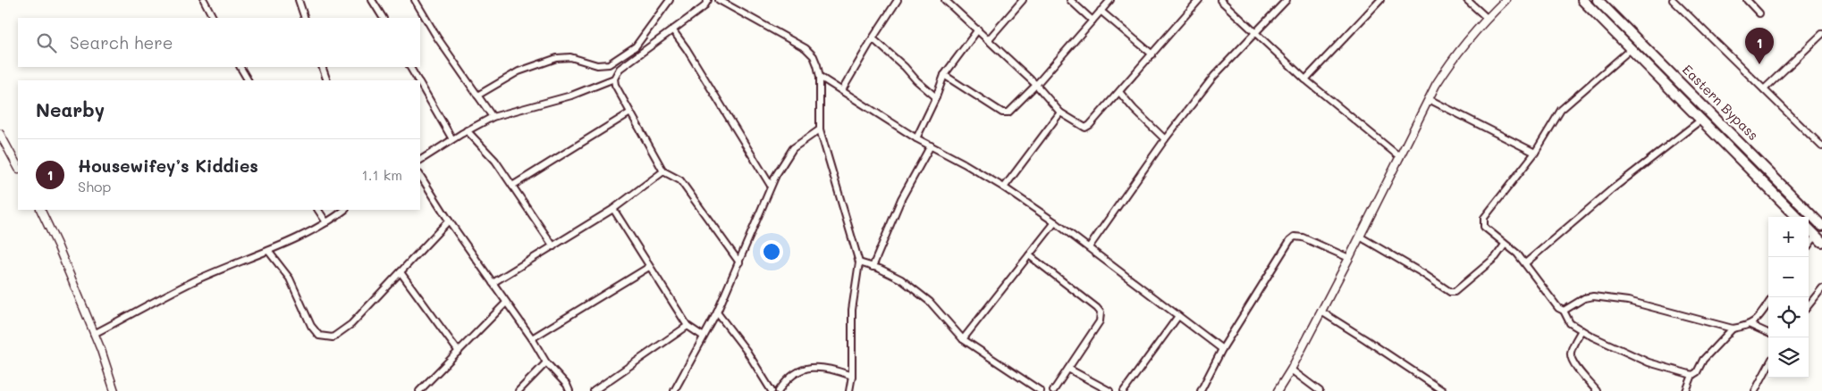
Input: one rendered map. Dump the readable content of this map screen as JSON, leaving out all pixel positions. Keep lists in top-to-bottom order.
{
  "streets": {
    "main road": ["Eastern Bypass"]
  },
  "page": {
    "search": "Search here",
    "pins": "1",
    "heading": "Nearby",
    "list": [
      {
        "mark": "1",
        "name": "Housewifey’s Kiddies",
        "note": "Shop",
        "value": "1.1 km"
      }
    ],
    "map_buttons": ["+", "−"]
  }
}
